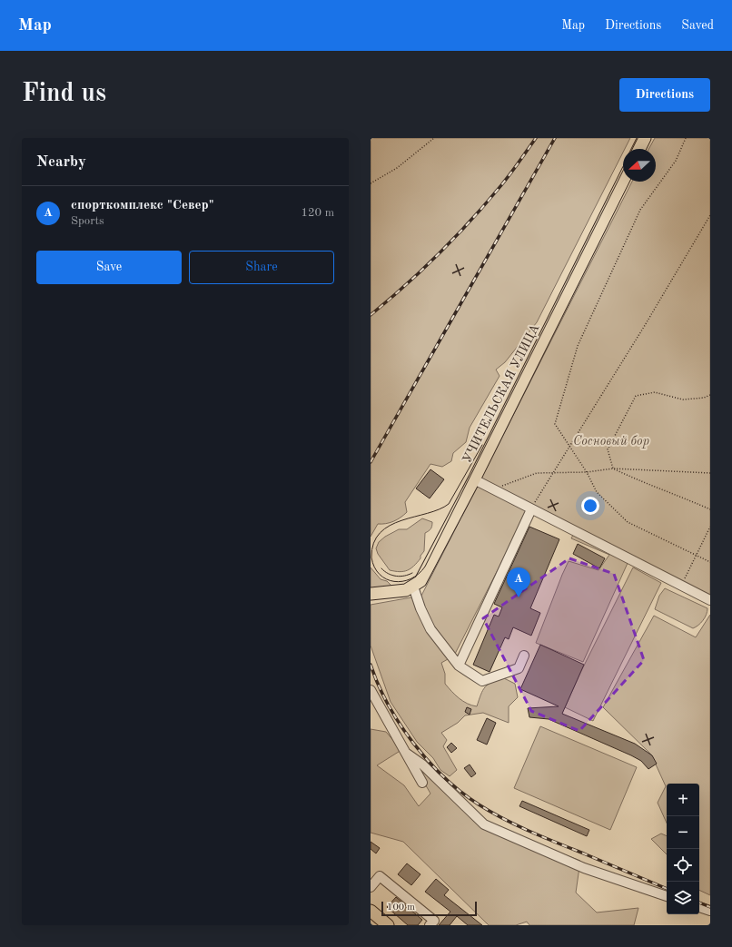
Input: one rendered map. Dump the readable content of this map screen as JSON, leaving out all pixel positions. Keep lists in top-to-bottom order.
{
  "streets": {
    "main road": ["УЧИТЕЛЬСКАЯ УЛИЦА"]
  },
  "parks": ["Сосновый бор"],
  "scale_bar": "100 m",
  "north": "left",
  "page": {
    "header": "Map",
    "nav": ["Map", "Directions", "Saved"],
    "buttons": [
      "Directions",
      ["Save", "Share"]
    ],
    "title": "Find us",
    "heading": "Nearby",
    "list": [
      {
        "mark": "A",
        "name": "спорткомплекс \"Север\"",
        "note": "Sports",
        "value": "120 m"
      }
    ],
    "pins": "A",
    "map_buttons": ["+", "−"],
    "scale": "100 m"
  }
}
